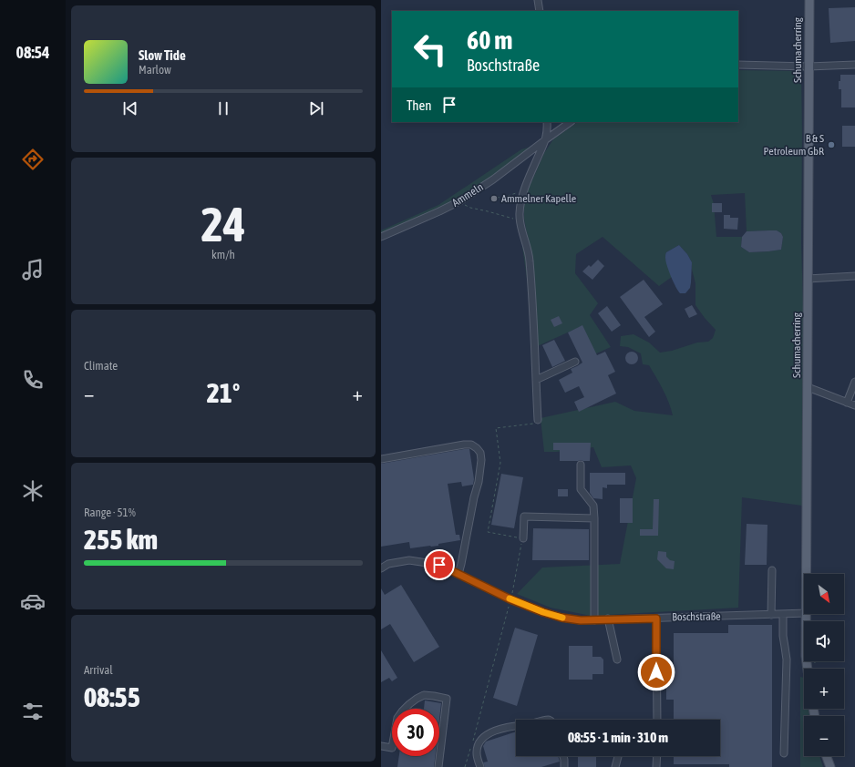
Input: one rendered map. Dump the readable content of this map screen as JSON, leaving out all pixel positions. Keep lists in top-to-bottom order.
{
  "streets": {
    "main road": ["Schumacherring"],
    "street": ["Ammeln", "Boschstraße"]
  },
  "places": ["B & S Petroleum GbR", "Ammelner Kapelle"],
  "north": "bottom right",
  "page": {
    "tabs": "08:54",
    "turn": ["60 m", "Boschstraße"],
    "song": ["Slow Tide", "Marlow"],
    "then": "Then",
    "tile": [
      ["24", "km/h"],
      "Climate",
      ["Range · 51%", "255 km"],
      ["Arrival", "08:55"]
    ],
    "heat": ["−", "21°", "+"],
    "map_buttons": ["+", "−"],
    "limit": "30",
    "trip": "08:55 · 1 min · 310 m"
  }
}
